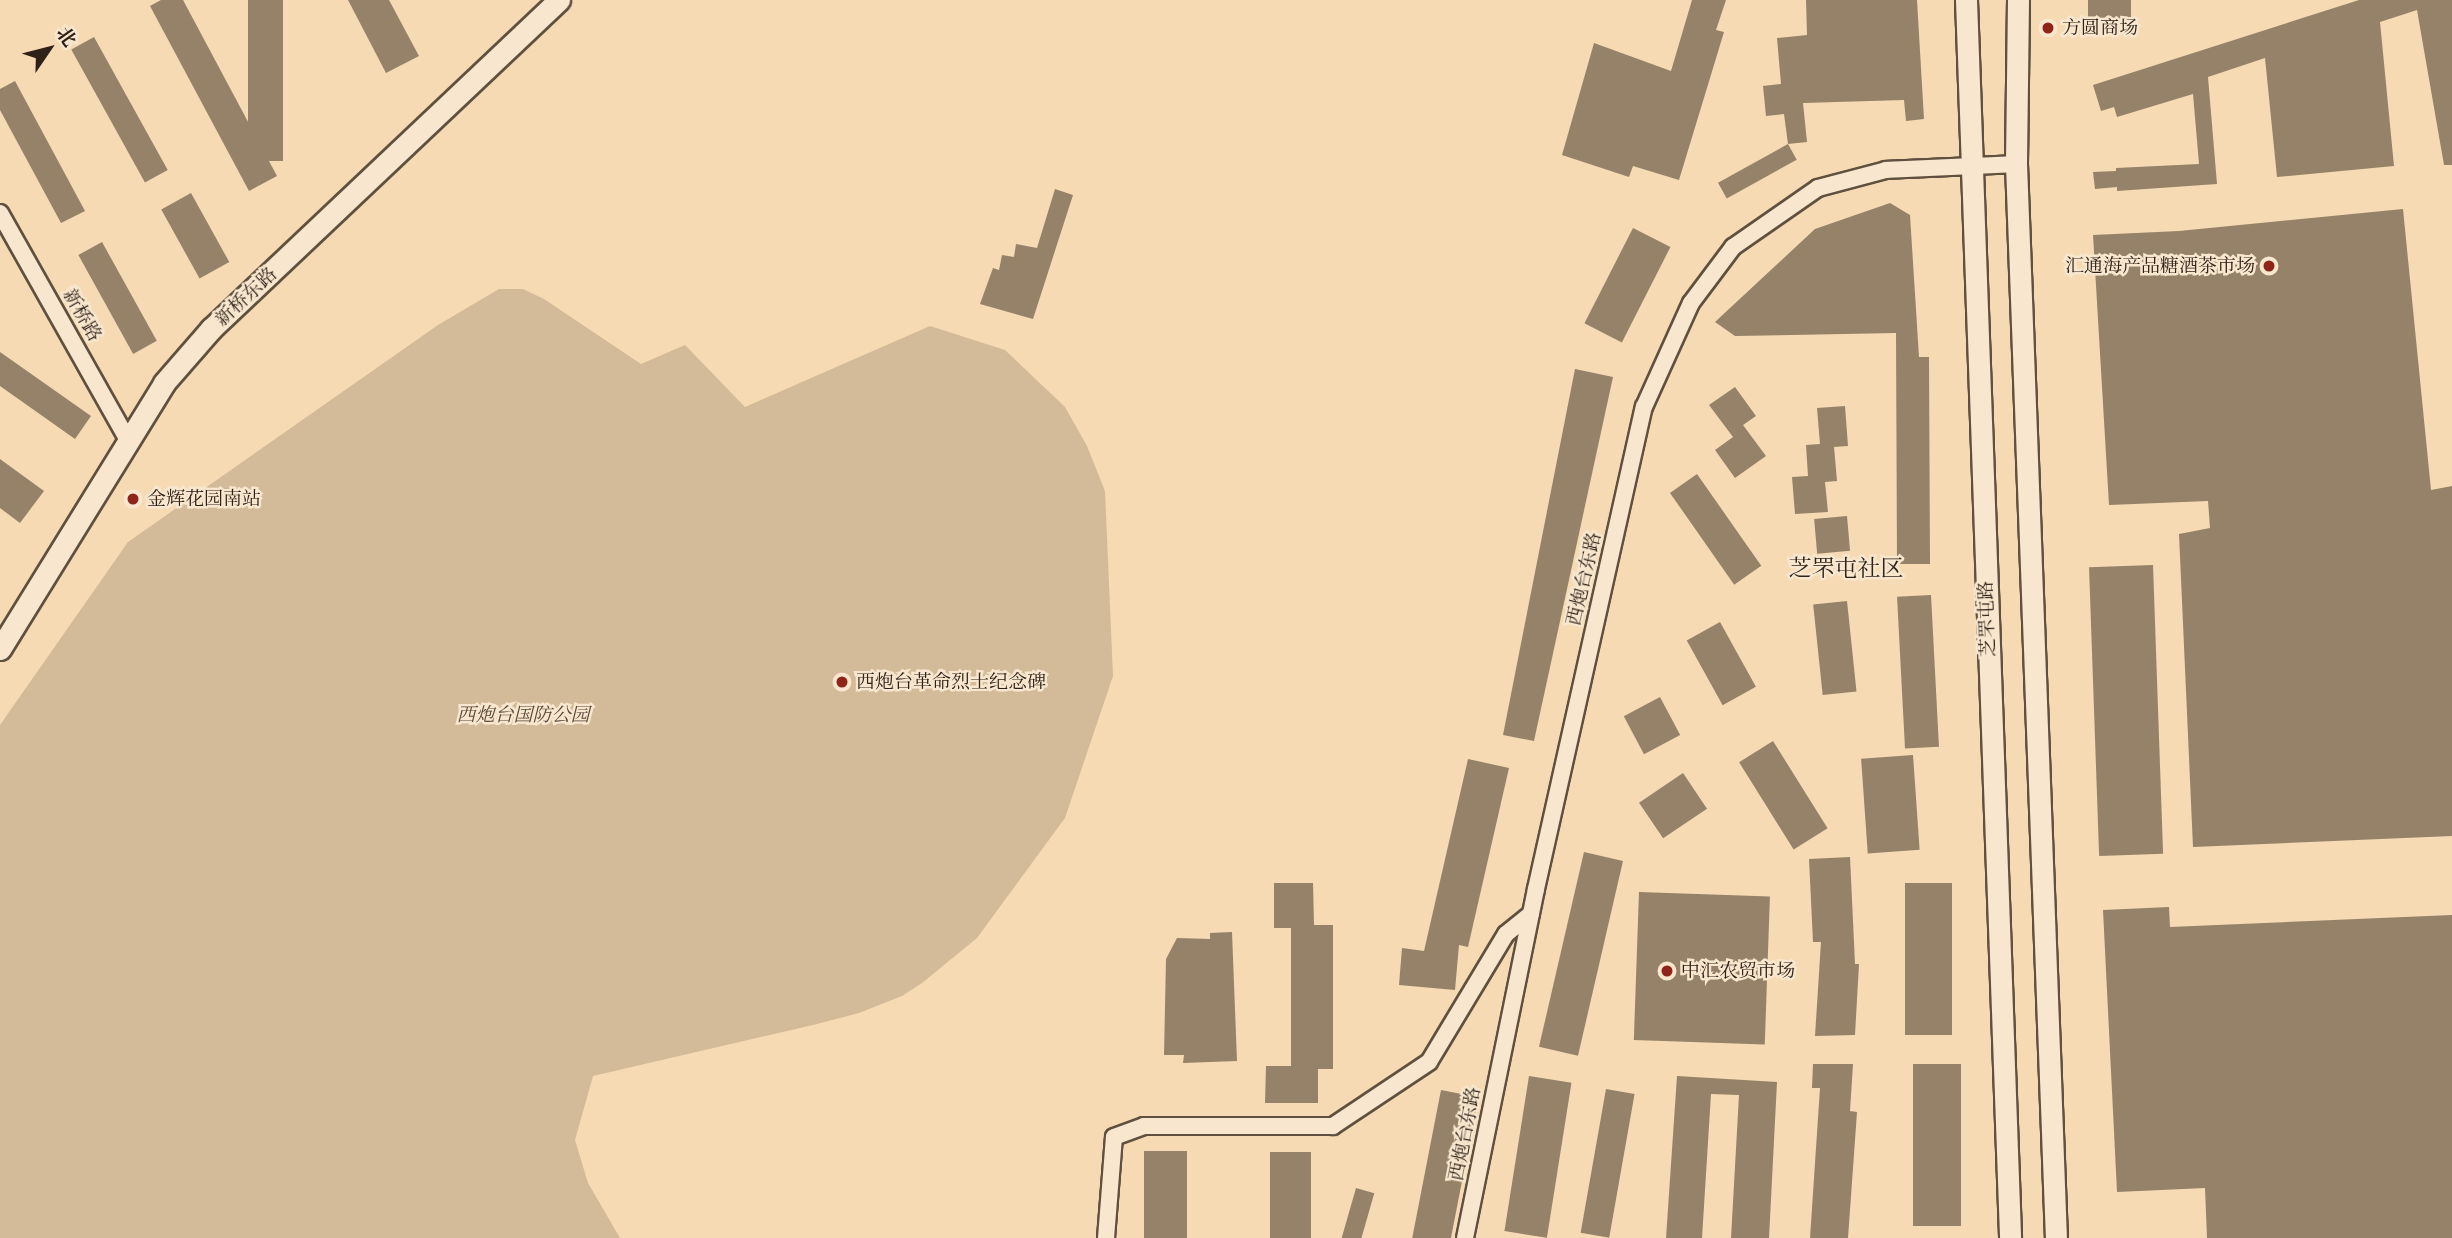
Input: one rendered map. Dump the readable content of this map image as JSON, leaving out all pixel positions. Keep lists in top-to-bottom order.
{
  "streets": {
    "main road": ["新桥东路", "芝罘屯路"],
    "street": ["新桥路", "西炮台东路"]
  },
  "crossings": [
    ["新桥东路", "新桥路"],
    ["西炮台东路", "芝罘屯路"]
  ],
  "districts": ["芝罘屯社区"],
  "parks": ["西炮台国防公园"],
  "places": [
    "方圆商场",
    "汇通海产品糖酒茶市场",
    "金辉花园南站",
    "西炮台革命烈士纪念碑",
    "中汇农贸市场"
  ],
  "north": "top right"
}
